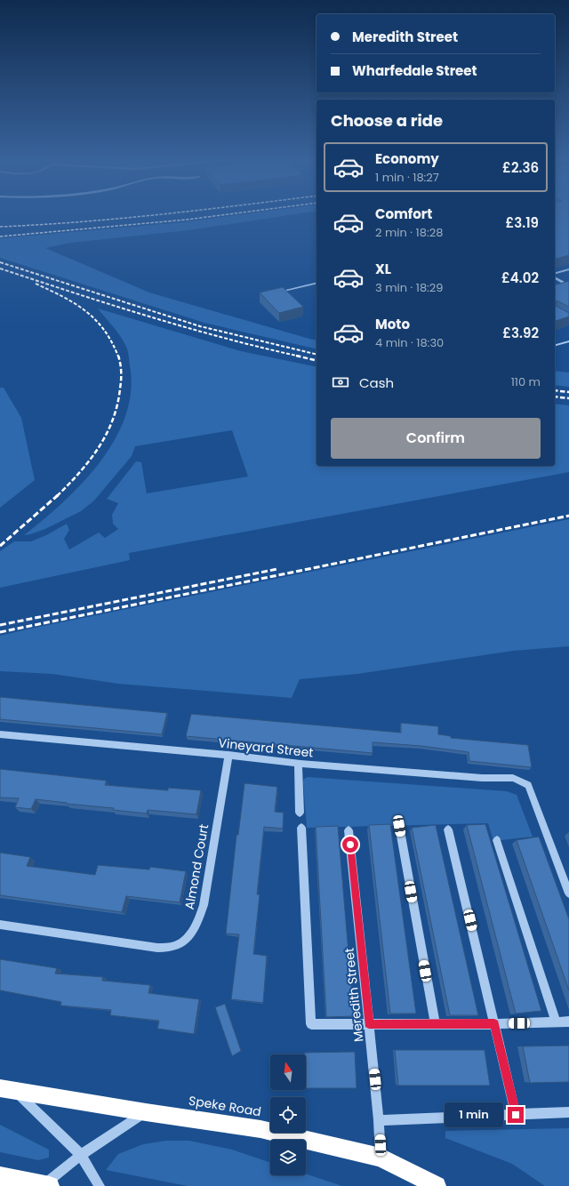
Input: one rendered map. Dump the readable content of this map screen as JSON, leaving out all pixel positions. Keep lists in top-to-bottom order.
{
  "streets": {
    "highway": ["Speke Road"],
    "street": ["Vineyard Street", "Almond Court", "Meredith Street"]
  },
  "crossings": [
    ["Vineyard Street", "Almond Court"],
    ["Meredith Street", "Speke Road"]
  ],
  "north": "top",
  "page": {
    "banner": ["Meredith Street", "Wharfedale Street"],
    "heading": "Choose a ride",
    "list": [
      {
        "name": "Economy",
        "note": "1 min · 18:27",
        "value": "£2.36"
      },
      {
        "name": "Comfort",
        "note": "2 min · 18:28",
        "value": "£3.19"
      },
      {
        "name": "XL",
        "note": "3 min · 18:29",
        "value": "£4.02"
      },
      {
        "name": "Moto",
        "note": "4 min · 18:30",
        "value": "£3.92"
      }
    ],
    "pay": ["Cash", "110 m"],
    "buttons": "Confirm",
    "bubble": "1 min"
  }
}
